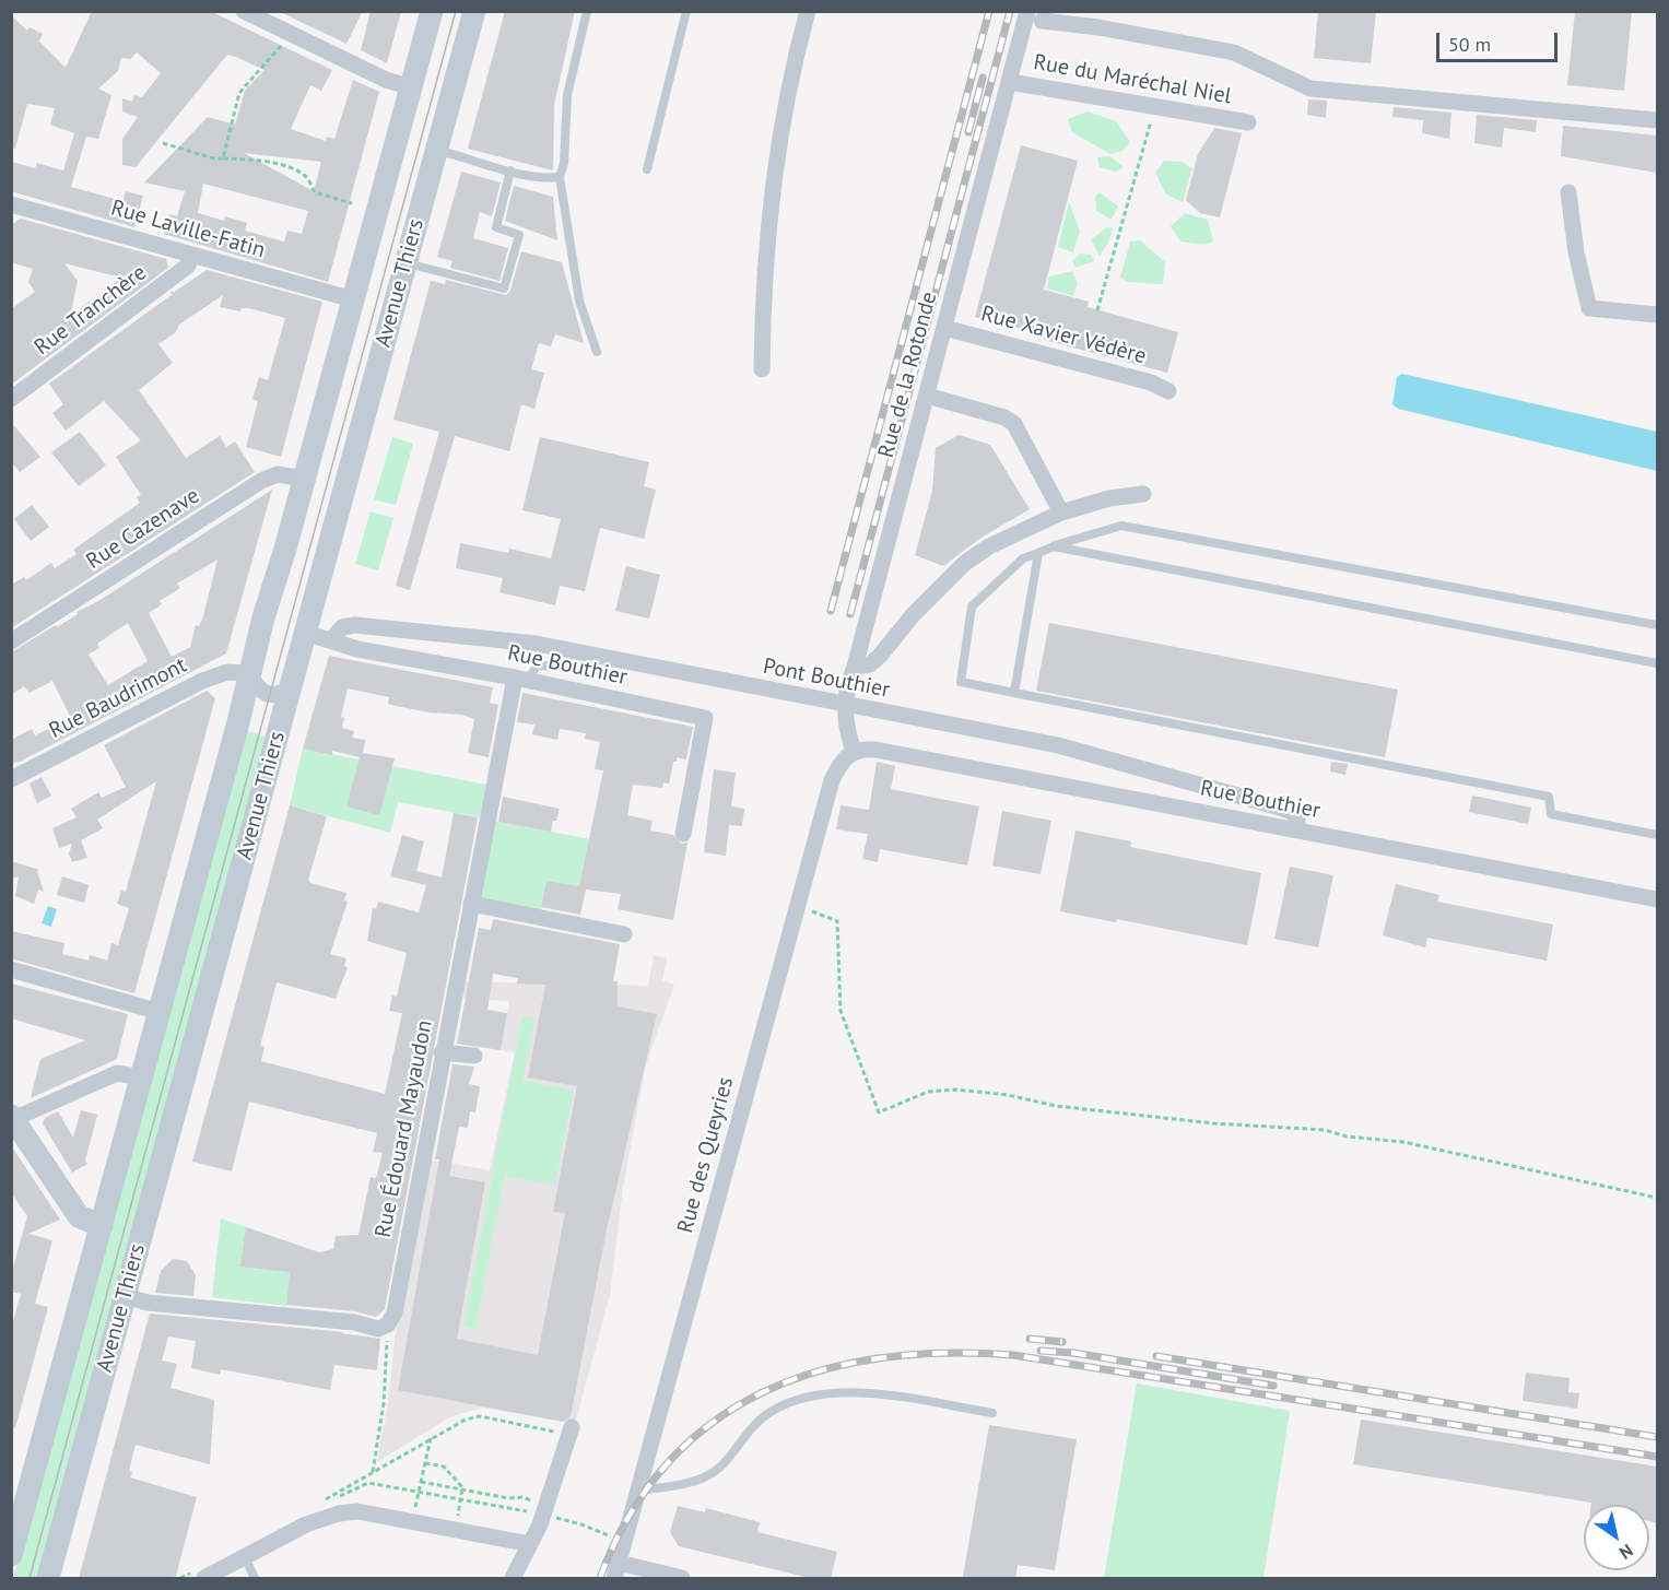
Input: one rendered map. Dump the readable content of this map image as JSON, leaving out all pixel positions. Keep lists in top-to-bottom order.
{
  "streets": {
    "street": [
      "Rue du Maréchal Niel",
      "Rue Laville-Fatin",
      "Avenue Thiers",
      "Rue Tranchère",
      "Rue Xavier Védère",
      "Rue de la Rotonde",
      "Rue Cazenave",
      "Rue Bouthier",
      "Pont Bouthier",
      "Rue Baudrimont",
      "Rue Édouard Mayaudon",
      "Rue des Queyries"
    ]
  },
  "crossings": [
    ["Rue du Maréchal Niel", "Rue de la Rotonde"],
    ["Rue Laville-Fatin", "Avenue Thiers"],
    ["Rue Laville-Fatin", "Rue Tranchère"],
    ["Avenue Thiers", "Rue Cazenave"],
    ["Avenue Thiers", "Rue Bouthier"],
    ["Avenue Thiers", "Rue Baudrimont"],
    ["Rue Xavier Védère", "Rue de la Rotonde"],
    ["Rue de la Rotonde", "Rue Bouthier"],
    ["Rue de la Rotonde", "Rue des Queyries"],
    ["Rue Bouthier", "Pont Bouthier"],
    ["Rue Bouthier", "Rue Édouard Mayaudon"],
    ["Rue Bouthier", "Rue des Queyries"]
  ],
  "scale_bar": "50 m",
  "north": "bottom right"
}
